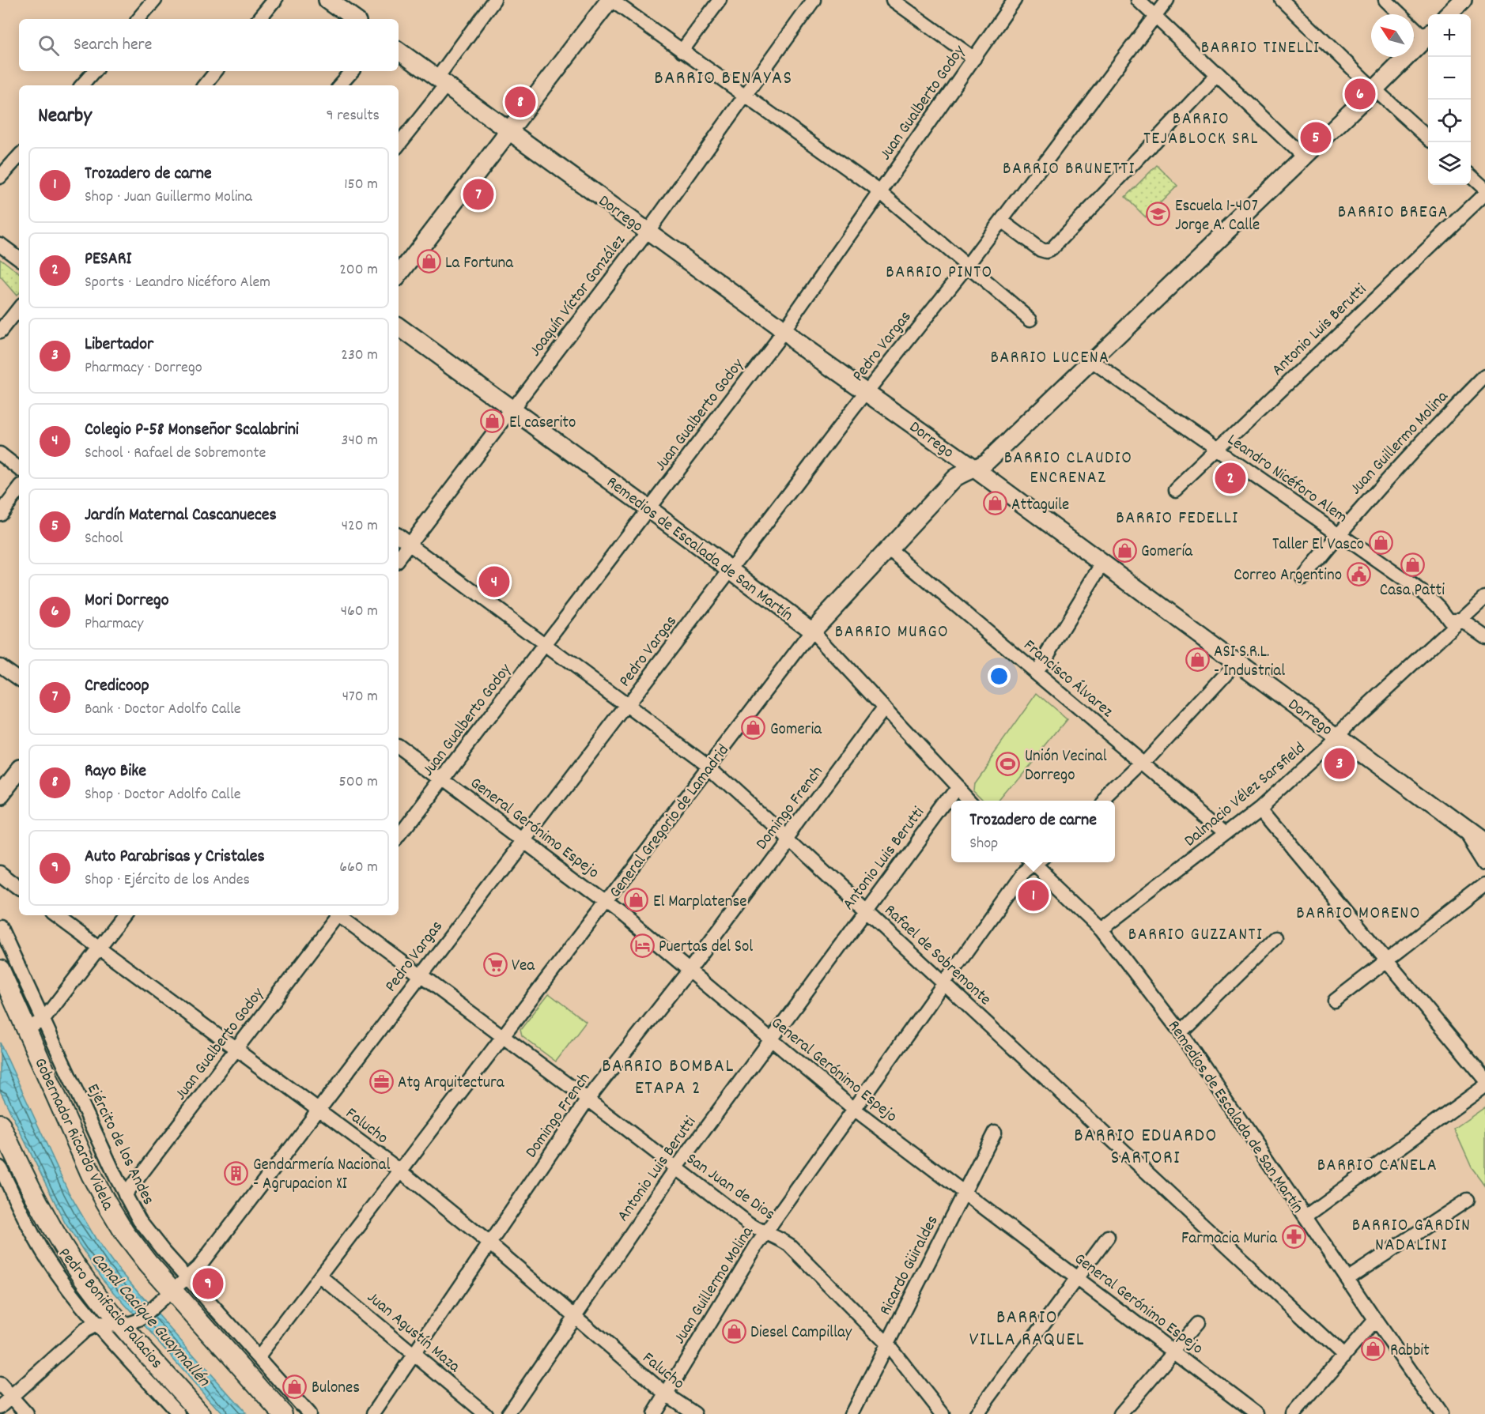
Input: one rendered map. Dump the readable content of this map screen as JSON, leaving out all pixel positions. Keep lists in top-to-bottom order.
{
  "streets": {
    "highway": ["Gobernador Ricardo Videla"],
    "main road": ["Dorrego", "Remedios de Escalada de San Martín", "General Gregorio de Lamadrid"],
    "street": [
      "Juan Gualberto Godoy",
      "Joaquín Víctor González",
      "Antonio Luis Berutti",
      "Pedro Vargas",
      "Juan Guillermo Molina",
      "Leandro Nicéforo Alem",
      "Francisco Álvarez",
      "Dalmacio Vélez Sarsfield",
      "Domingo French",
      "General Gerónimo Espejo",
      "Rafael de Sobremonte",
      "Falucho",
      "Ejército de los Andes",
      "San Juan de Dios",
      "Ricardo Güiraldes",
      "Pedro Bonifacio Palacios",
      "Juan Agustín Maza"
    ]
  },
  "crossings": [
    ["Juan Gualberto Godoy", "Dorrego"],
    ["Juan Gualberto Godoy", "Remedios de Escalada de San Martín"],
    ["Juan Gualberto Godoy", "General Gerónimo Espejo"],
    ["Juan Gualberto Godoy", "Rafael de Sobremonte"],
    ["Juan Gualberto Godoy", "Falucho"],
    ["Juan Gualberto Godoy", "Ejército de los Andes"],
    ["Dorrego", "Joaquín Víctor González"],
    ["Dorrego", "Pedro Vargas"],
    ["Dorrego", "Dalmacio Vélez Sarsfield"],
    ["Dorrego", "General Gregorio de Lamadrid"],
    ["Joaquín Víctor González", "Remedios de Escalada de San Martín"],
    ["Joaquín Víctor González", "Rafael de Sobremonte"],
    ["Antonio Luis Berutti", "Leandro Nicéforo Alem"],
    ["Antonio Luis Berutti", "Remedios de Escalada de San Martín"],
    ["Antonio Luis Berutti", "General Gerónimo Espejo"],
    ["Antonio Luis Berutti", "Rafael de Sobremonte"],
    ["Antonio Luis Berutti", "Falucho"],
    ["Antonio Luis Berutti", "San Juan de Dios"],
    ["Pedro Vargas", "Remedios de Escalada de San Martín"],
    ["Pedro Vargas", "General Gerónimo Espejo"],
    ["Pedro Vargas", "Rafael de Sobremonte"],
    ["Pedro Vargas", "Falucho"],
    ["Pedro Vargas", "Gobernador Ricardo Videla"],
    ["Pedro Vargas", "Ejército de los Andes"],
    ["Pedro Vargas", "San Juan de Dios"],
    ["Juan Guillermo Molina", "Leandro Nicéforo Alem"],
    ["Juan Guillermo Molina", "General Gerónimo Espejo"],
    ["Juan Guillermo Molina", "Rafael de Sobremonte"],
    ["Juan Guillermo Molina", "Falucho"],
    ["Juan Guillermo Molina", "San Juan de Dios"],
    ["Leandro Nicéforo Alem", "Dalmacio Vélez Sarsfield"],
    ["Leandro Nicéforo Alem", "General Gregorio de Lamadrid"],
    ["Remedios de Escalada de San Martín", "Dalmacio Vélez Sarsfield"],
    ["Remedios de Escalada de San Martín", "Domingo French"],
    ["Remedios de Escalada de San Martín", "General Gregorio de Lamadrid"],
    ["Francisco Álvarez", "Dalmacio Vélez Sarsfield"],
    ["Francisco Álvarez", "General Gregorio de Lamadrid"],
    ["Domingo French", "General Gerónimo Espejo"],
    ["Domingo French", "Rafael de Sobremonte"],
    ["Domingo French", "Falucho"],
    ["Domingo French", "San Juan de Dios"],
    ["Domingo French", "Juan Agustín Maza"],
    ["General Gregorio de Lamadrid", "General Gerónimo Espejo"],
    ["General Gregorio de Lamadrid", "Rafael de Sobremonte"],
    ["General Gregorio de Lamadrid", "Falucho"],
    ["General Gregorio de Lamadrid", "Ejército de los Andes"],
    ["General Gregorio de Lamadrid", "San Juan de Dios"],
    ["General Gregorio de Lamadrid", "Juan Agustín Maza"],
    ["General Gerónimo Espejo", "Ricardo Güiraldes"],
    ["Gobernador Ricardo Videla", "Ejército de los Andes"],
    ["San Juan de Dios", "Ricardo Güiraldes"]
  ],
  "districts": [
    "BARRIO TINELLI",
    "BARRIO BENAYAS",
    "BARRIO TEJABLOCK SRL",
    "BARRIO BRUNETTI",
    "BARRIO BREGA",
    "BARRIO PINTO",
    "BARRIO LUCENA",
    "BARRIO CLAUDIO ENCRENAZ",
    "BARRIO FEDELLI",
    "BARRIO MURGO",
    "BARRIO MORENO",
    "BARRIO GUZZANTI",
    "BARRIO BOMBAL ETAPA 2",
    "BARRIO EDUARDO SARTORI",
    "BARRIO CANELA",
    "BARRIO GARDIN NADALINI",
    "BARRIO VILLA RAQUEL"
  ],
  "water": ["Canal Cacique Guaymallén"],
  "places": {
    "school or university": ["Escuela 1-407 Jorge A. Calle"],
    "shop": [
      "La Fortuna",
      "El caserito",
      "Attaguile",
      "Taller El Vasco",
      "Gomería",
      "Casa Patti",
      "ASI S.R.L. - Industrial",
      "Gomeria",
      "El Marplatense",
      "Diesel Campillay",
      "Rabbit",
      "Bulones"
    ],
    "public building": ["Correo Argentino"],
    "sports": ["Unión Vecinal Dorrego"],
    "hotel": ["Puertas del Sol"],
    "supermarket": ["Vea"],
    "office": ["Atg Arquitectura"],
    "building": ["Gendarmería Nacional - Agrupacion XI"],
    "pharmacy": ["Farmacia Muria"]
  },
  "north": "top left",
  "page": {
    "map_buttons": ["+", "−"],
    "search": "Search here",
    "pins": [
      "6",
      "8",
      "5",
      "7",
      "2",
      "4",
      "3",
      "1",
      "9"
    ],
    "heading": ["Nearby", "9 results"],
    "list": [
      {
        "mark": "1",
        "name": "Trozadero de carne",
        "note": "Shop · Juan Guillermo Molina",
        "value": "150 m"
      },
      {
        "mark": "2",
        "name": "PESARI",
        "note": "Sports · Leandro Nicéforo Alem",
        "value": "200 m"
      },
      {
        "mark": "3",
        "name": "Libertador",
        "note": "Pharmacy · Dorrego",
        "value": "230 m"
      },
      {
        "mark": "4",
        "name": "Colegio P-58 Monseñor Scalabrini",
        "note": "School · Rafael de Sobremonte",
        "value": "340 m"
      },
      {
        "mark": "5",
        "name": "Jardín Maternal Cascanueces",
        "note": "School",
        "value": "420 m"
      },
      {
        "mark": "6",
        "name": "Mori Dorrego",
        "note": "Pharmacy",
        "value": "460 m"
      },
      {
        "mark": "7",
        "name": "Credicoop",
        "note": "Bank · Doctor Adolfo Calle",
        "value": "470 m"
      },
      {
        "mark": "8",
        "name": "Rayo Bike",
        "note": "Shop · Doctor Adolfo Calle",
        "value": "500 m"
      },
      {
        "mark": "9",
        "name": "Auto Parabrisas y Cristales",
        "note": "Shop · Ejército de los Andes",
        "value": "660 m"
      }
    ],
    "popup": ["Trozadero de carne", "Shop"]
  }
}
